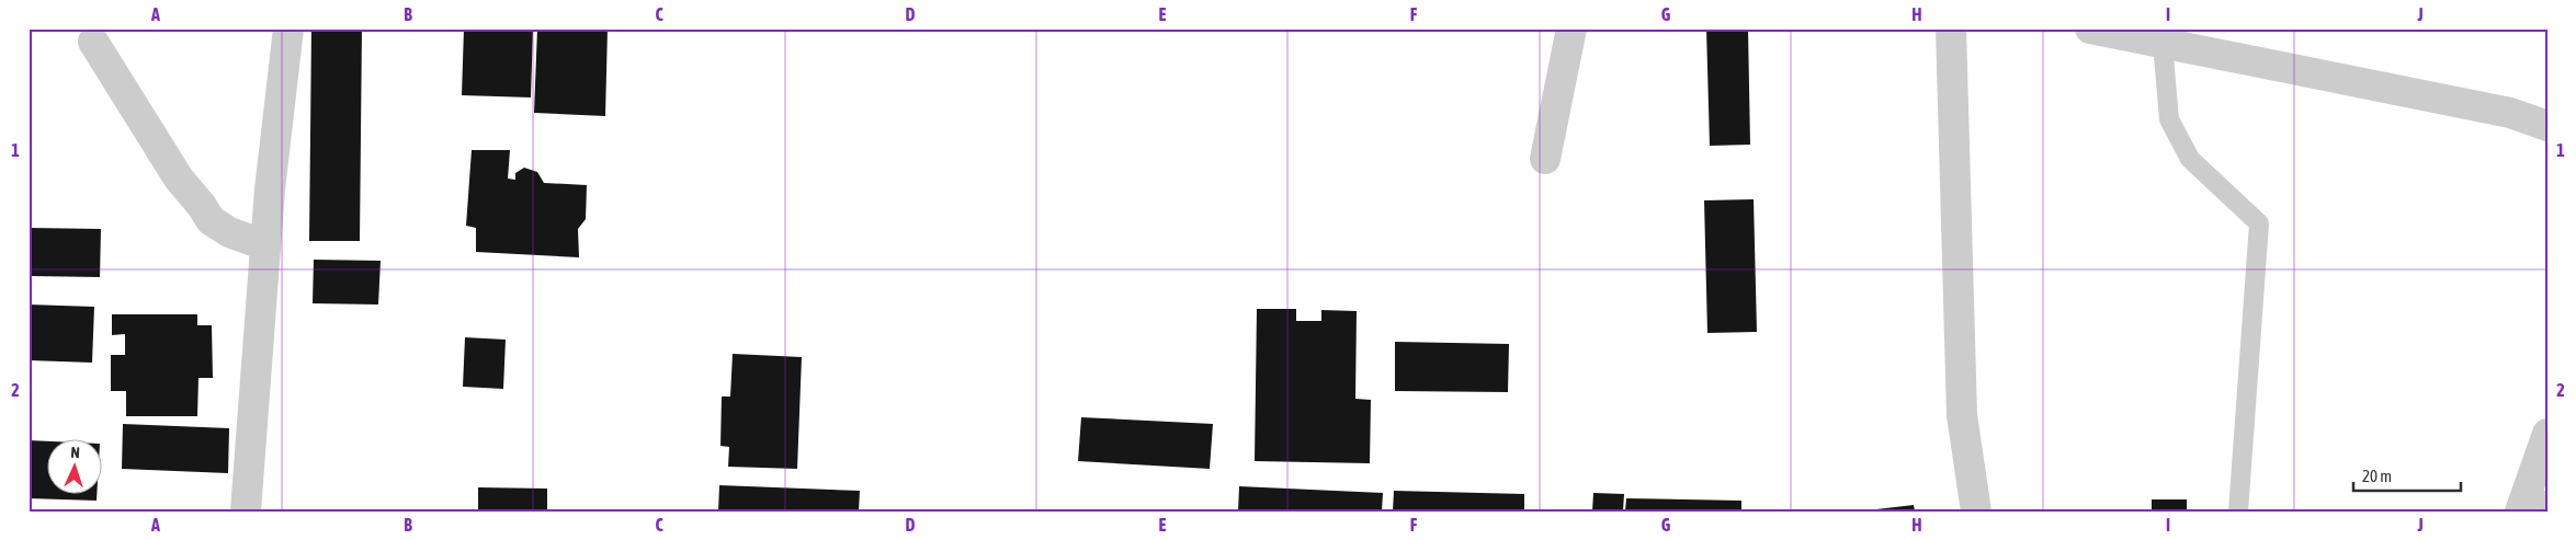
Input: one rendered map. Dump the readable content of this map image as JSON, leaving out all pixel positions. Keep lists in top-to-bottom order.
{
  "scale_bar": "20 m",
  "north": "top",
  "grid": {
    "columns": [
      "A",
      "B",
      "C",
      "D",
      "E",
      "F",
      "G",
      "H",
      "I",
      "J"
    ],
    "rows": ["1", "2"]
  }
}
